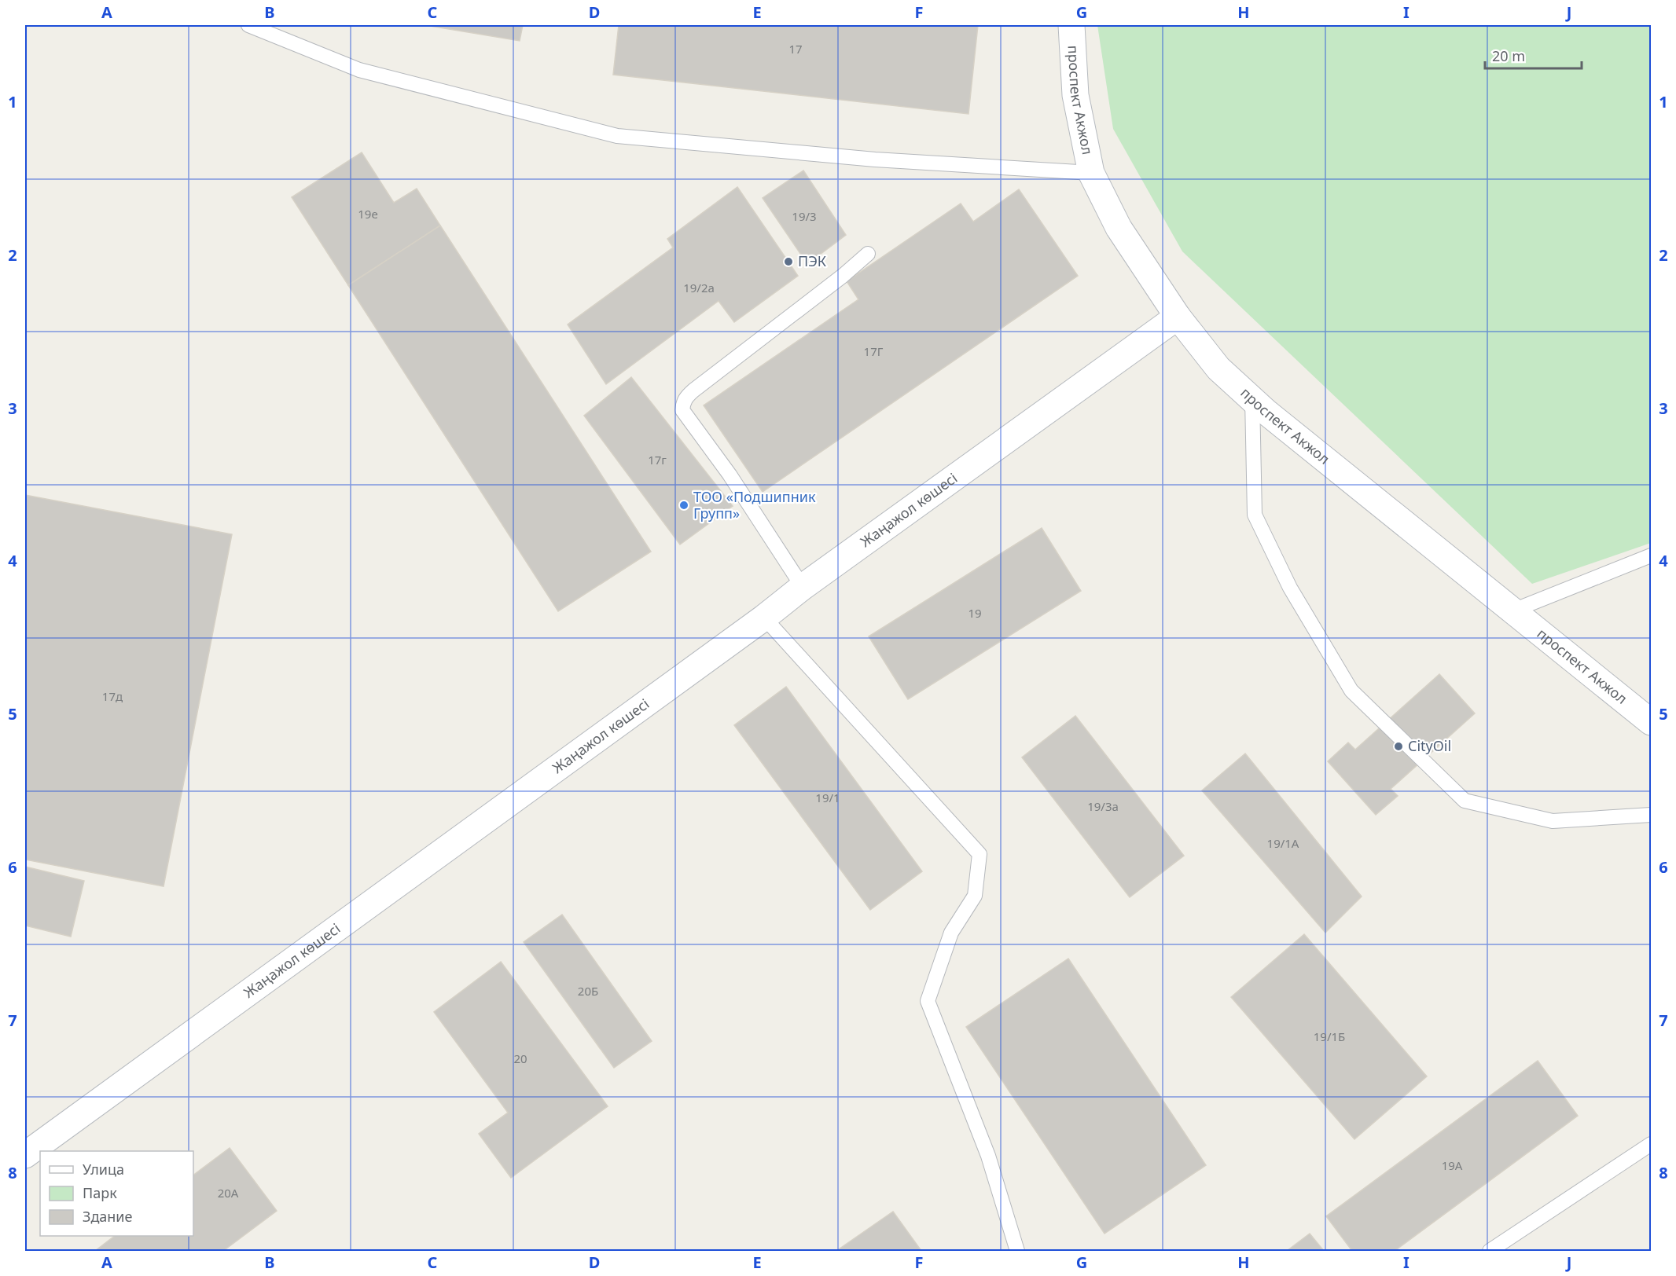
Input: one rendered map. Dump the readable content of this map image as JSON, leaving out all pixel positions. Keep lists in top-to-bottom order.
{
  "streets": {
    "main road": ["проспект Акжол", "Жаңажол көшесі"]
  },
  "crossings": [
    ["проспект Акжол", "Жаңажол көшесі"]
  ],
  "places": ["ПЭК", "ТОО «Подшипник Групп»", "CityOil"],
  "house_numbers": [
    "17",
    "19е",
    "19/3",
    "19/2а",
    "17Г",
    "17г",
    "19",
    "17д",
    "19/1",
    "19/3а",
    "19/1А",
    "20Б",
    "19/1Б",
    "20",
    "19А",
    "20А"
  ],
  "legend": ["Улица", "Парк", "Здание"],
  "scale_bar": "20 m",
  "grid": {
    "columns": [
      "A",
      "B",
      "C",
      "D",
      "E",
      "F",
      "G",
      "H",
      "I",
      "J"
    ],
    "rows": [
      "1",
      "2",
      "3",
      "4",
      "5",
      "6",
      "7",
      "8"
    ]
  }
}
